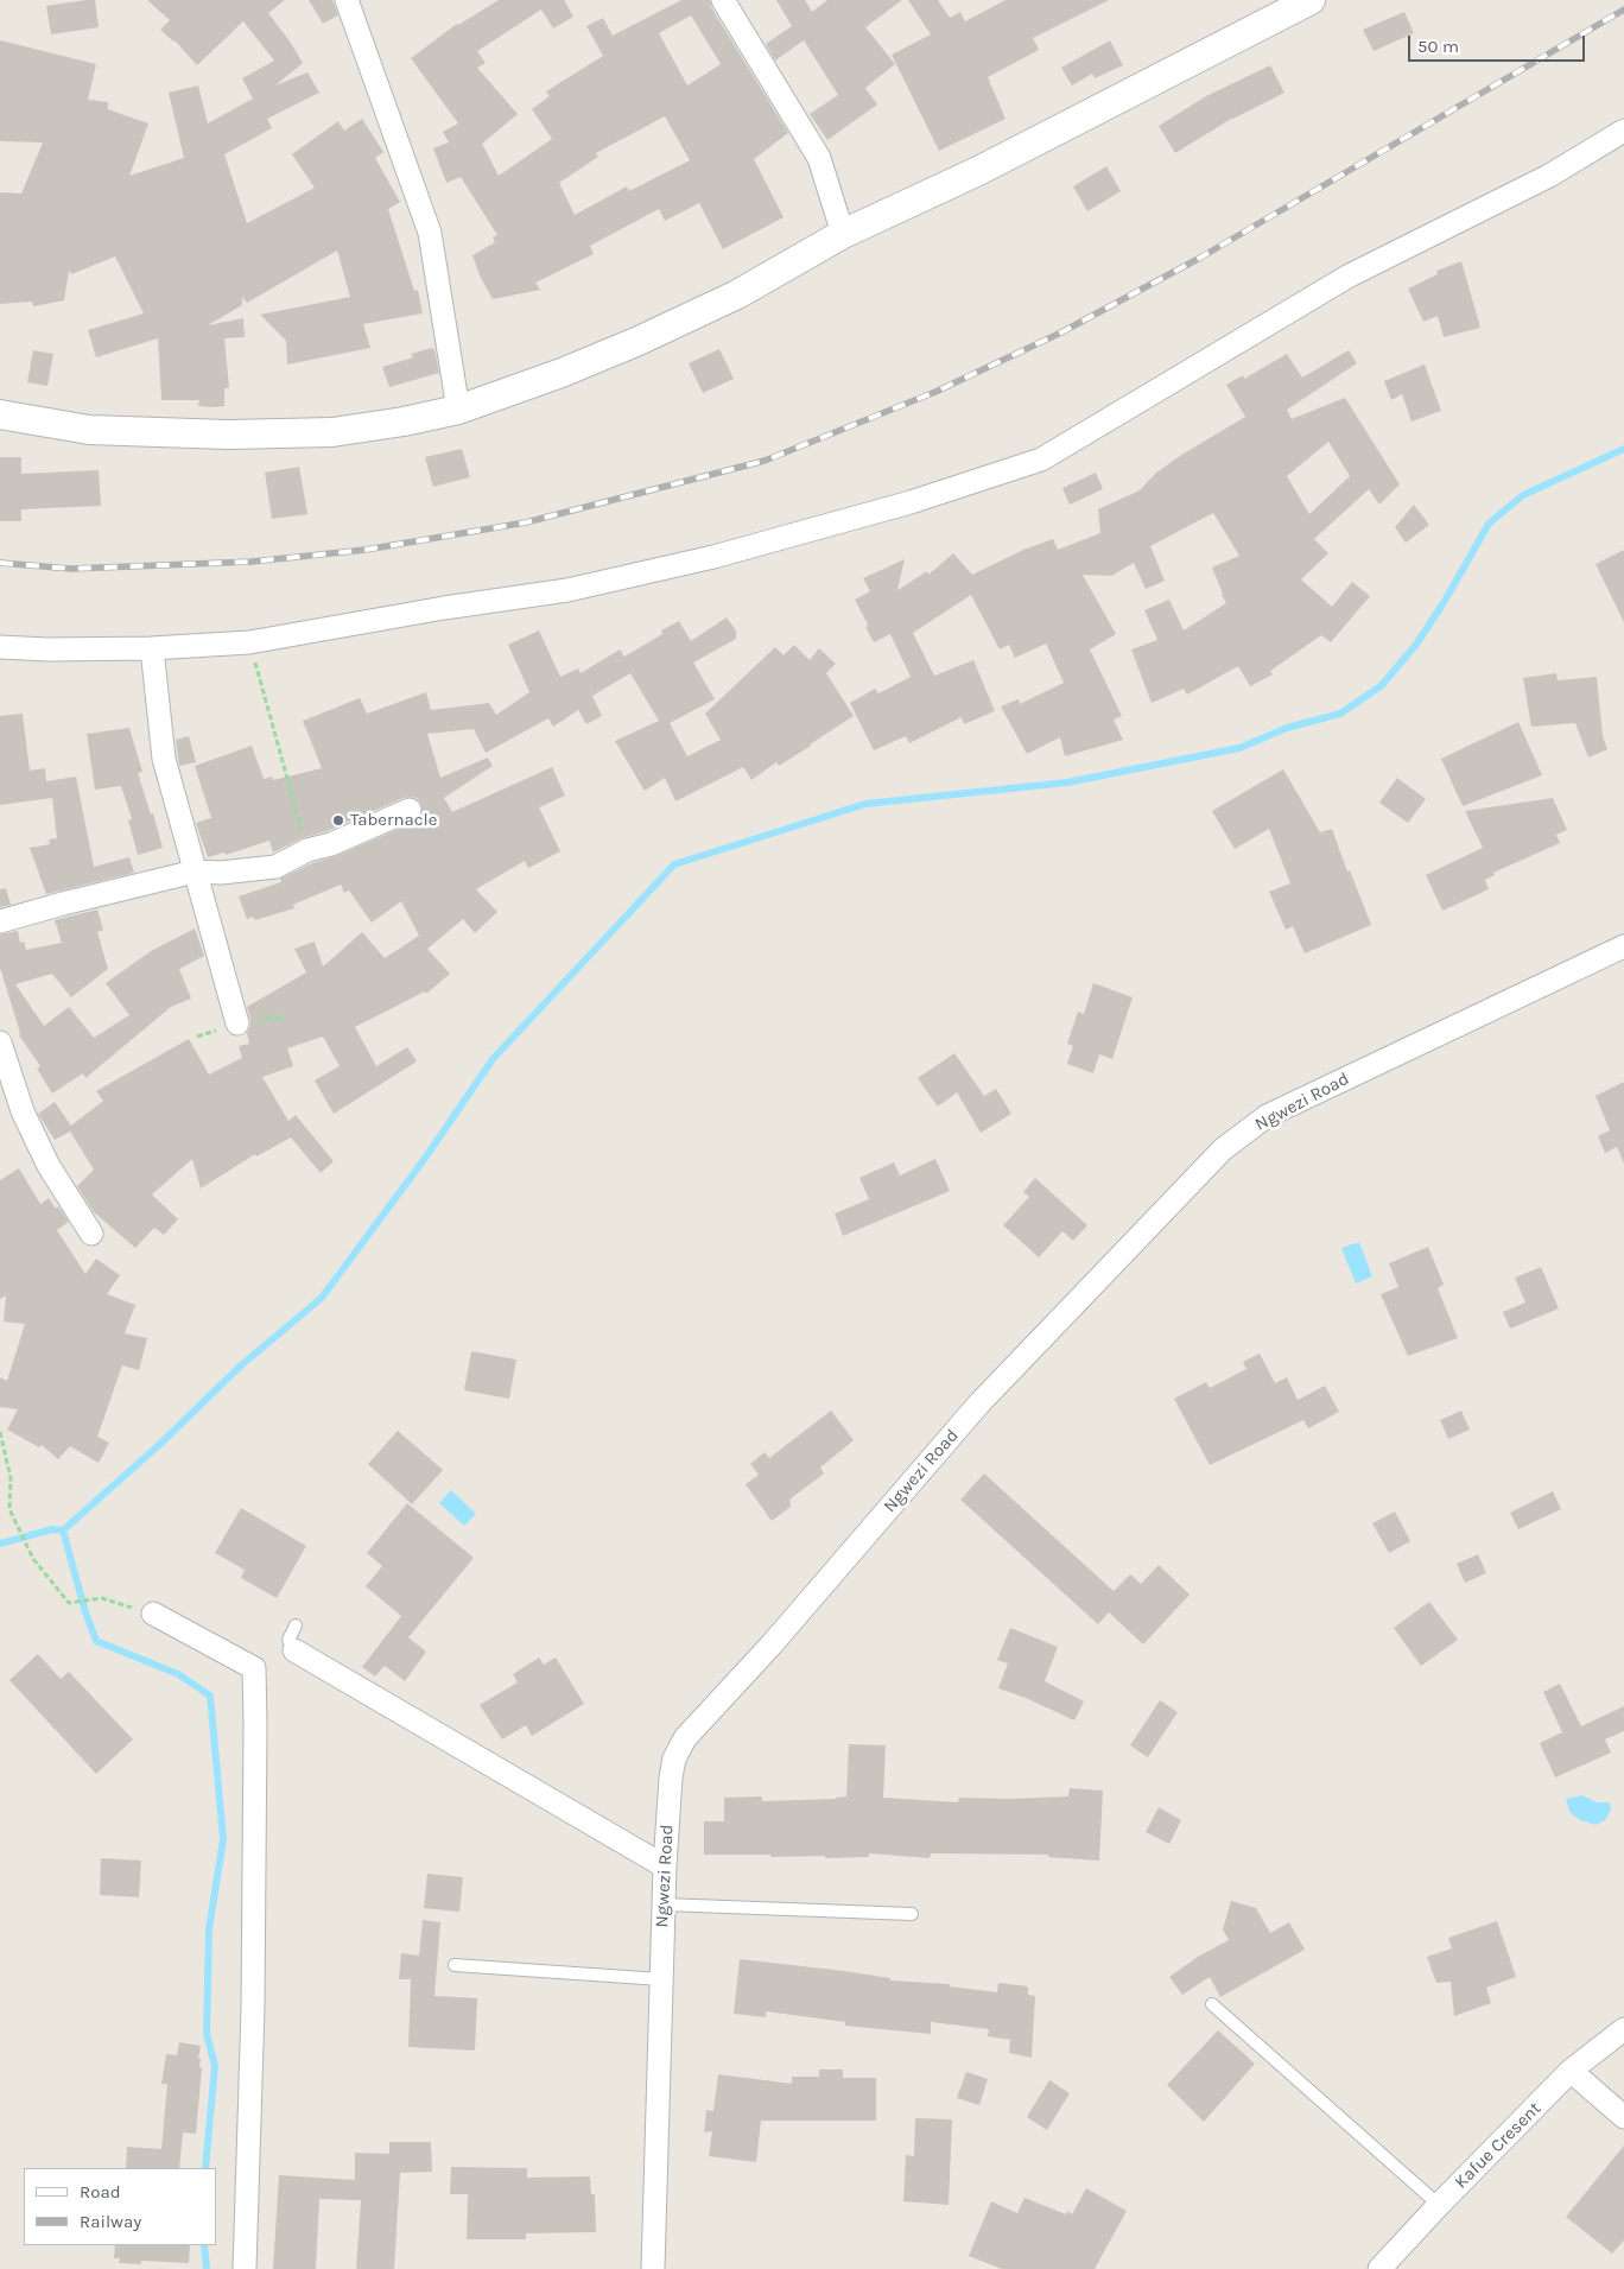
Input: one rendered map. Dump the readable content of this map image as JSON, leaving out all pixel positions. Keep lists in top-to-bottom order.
{
  "streets": {
    "street": ["Ngwezi Road", "Kafue Cresent"]
  },
  "places": ["Tabernacle"],
  "legend": ["Road", "Railway"],
  "scale_bar": "50 m"
}
